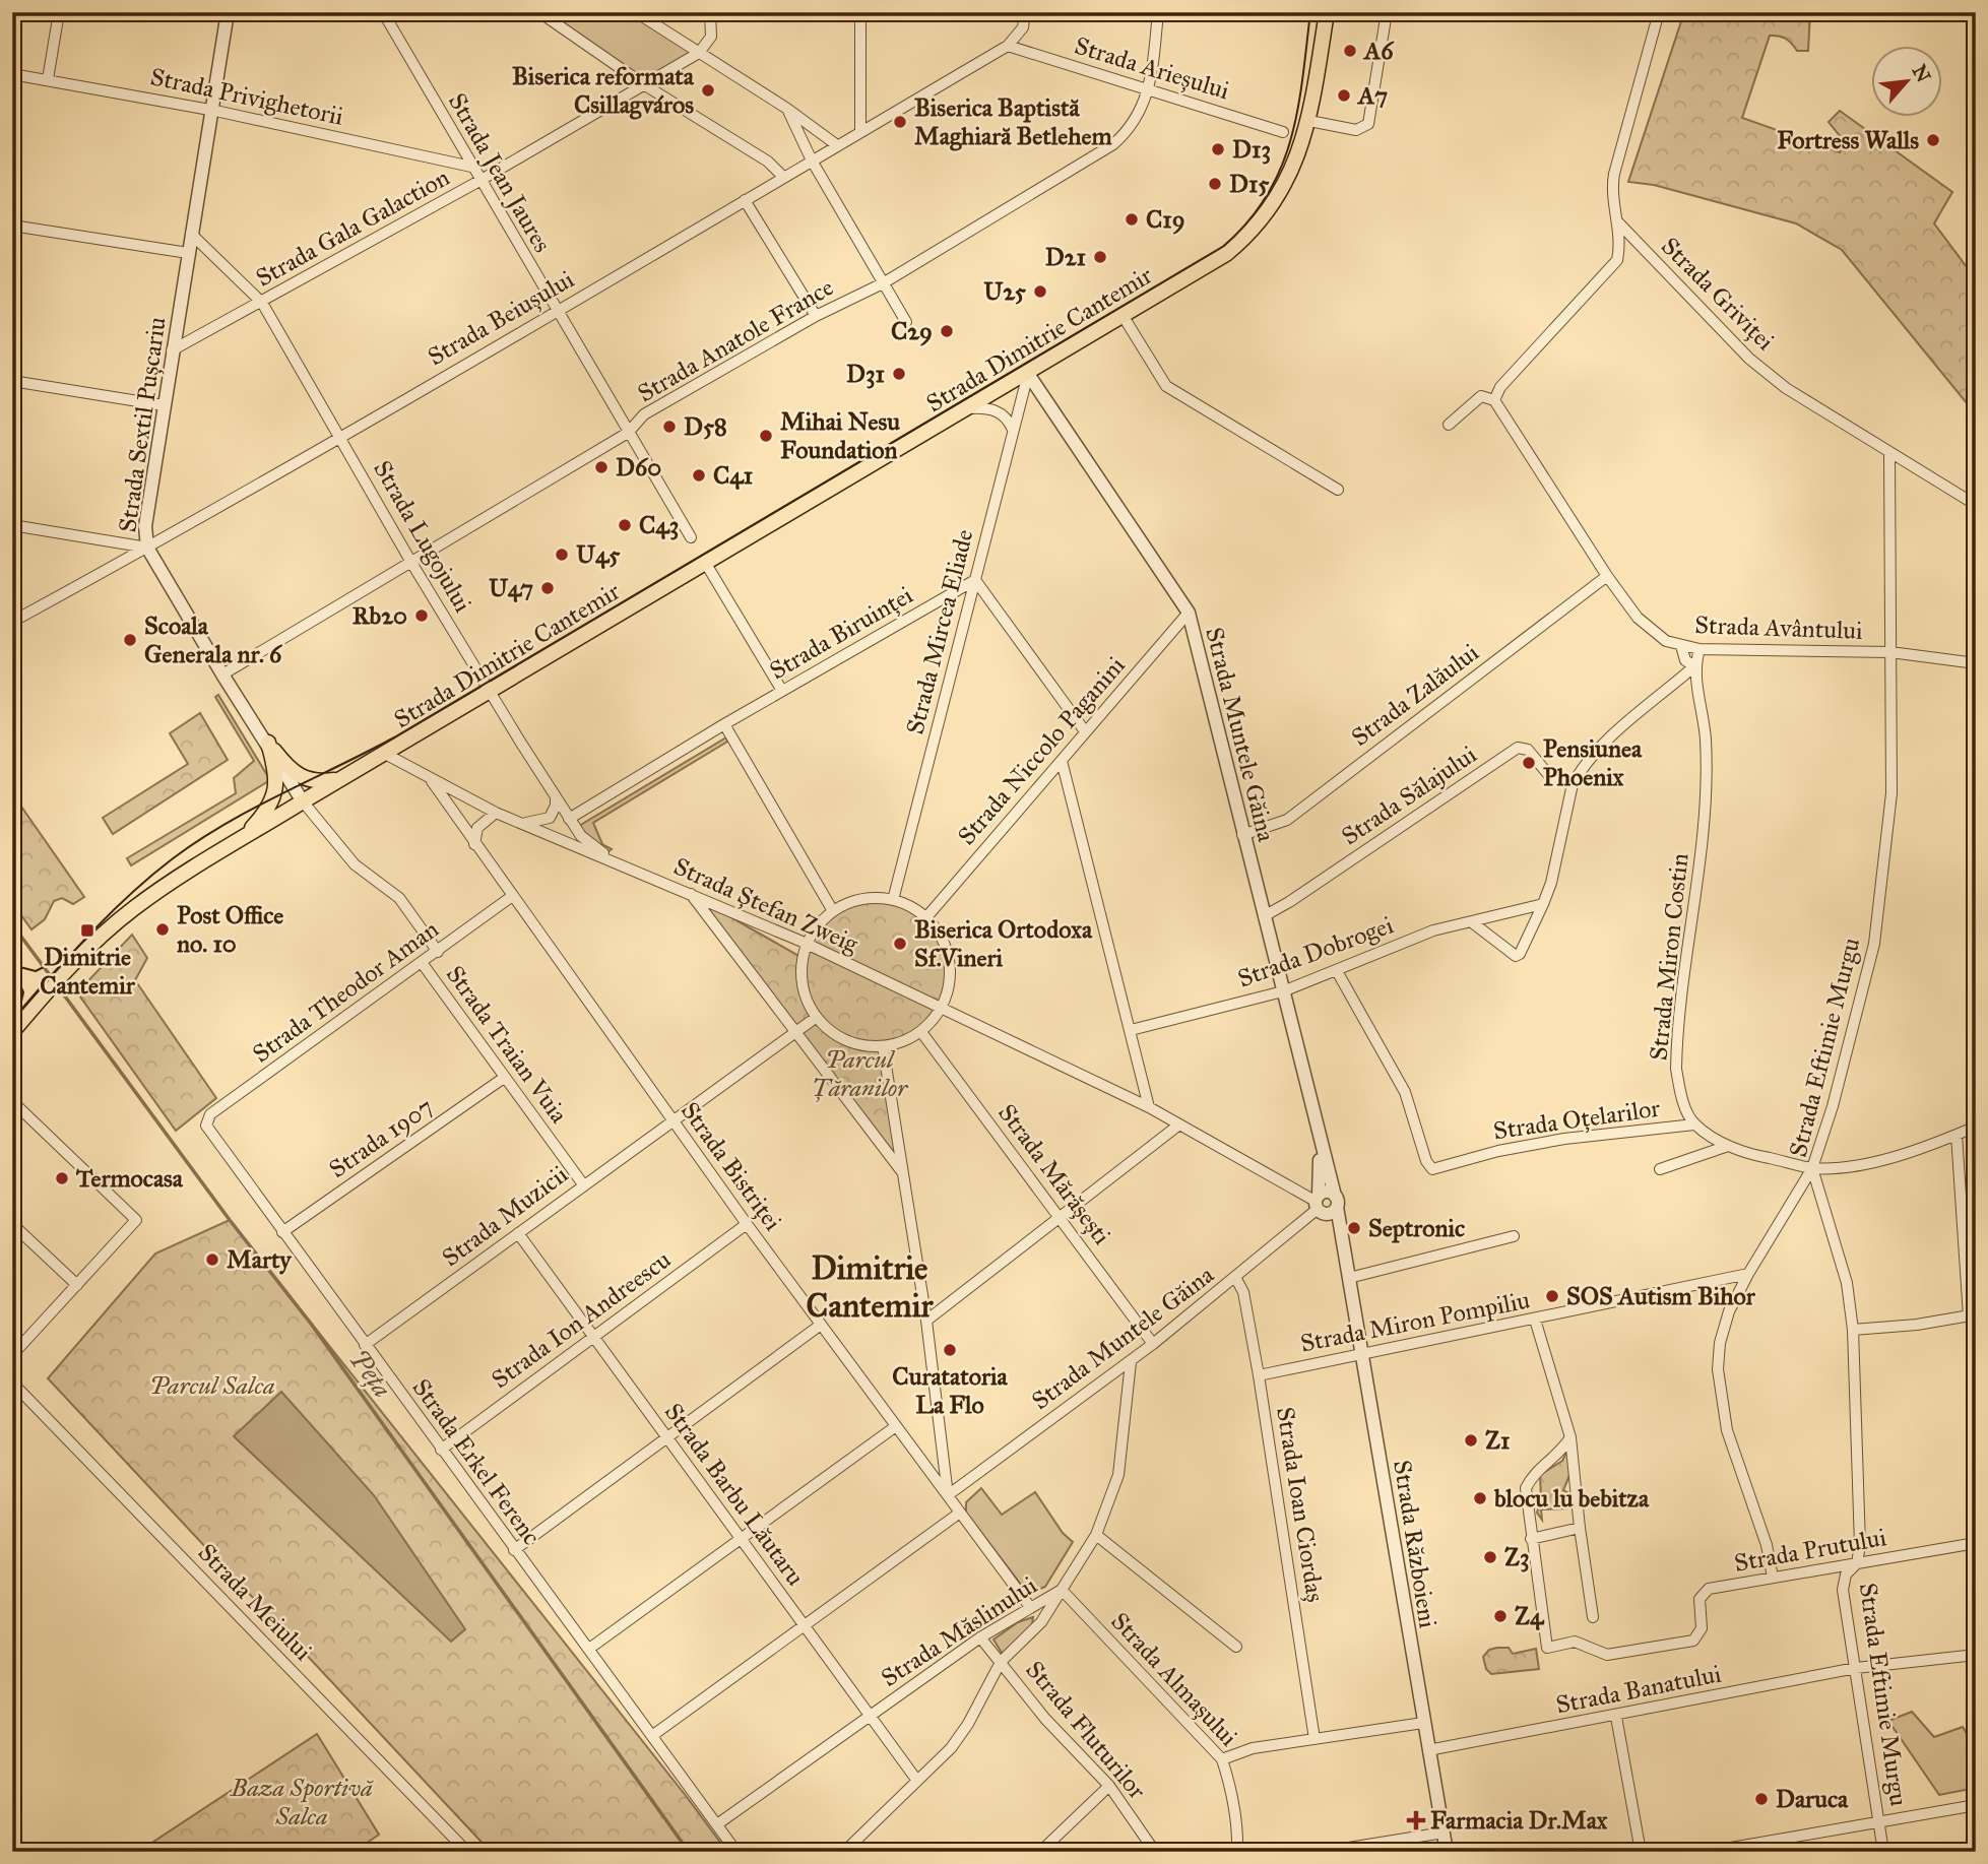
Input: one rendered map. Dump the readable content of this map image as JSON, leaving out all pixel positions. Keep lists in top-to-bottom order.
{
  "streets": {
    "main road": ["Strada Dimitrie Cantemir"],
    "street": [
      "Strada Arieșului",
      "Strada Privighetorii",
      "Strada Jean Jaures",
      "Strada Gala Galaction",
      "Strada Griviței",
      "Strada Beiușului",
      "Strada Anatole France",
      "Strada Sextil Pușcariu",
      "Strada Lugojului",
      "Strada Avântului",
      "Strada Mircea Eliade",
      "Strada Biruinței",
      "Strada Zalăului",
      "Strada Muntele Găina",
      "Strada Niccolo Paganini",
      "Strada Sălajului",
      "Strada Ștefan Zweig",
      "Strada Dobrogei",
      "Strada Miron Costin",
      "Strada Theodor Aman",
      "Strada Traian Vuia",
      "Strada Eftimie Murgu",
      "Strada Oțelarilor",
      "Strada 1907",
      "Strada Bistriței",
      "Strada Mărășești",
      "Strada Muzicii",
      "Strada Ion Andreescu",
      "Strada Miron Pompiliu",
      "Strada Erkel Ferenc",
      "Strada Barbu Lăutaru",
      "Strada Ioan Ciordaș",
      "Strada Războieni",
      "Strada Prutului",
      "Strada Meiului",
      "Strada Măslinului",
      "Strada Almașului",
      "Strada Banatului",
      "Strada Fluturilor"
    ]
  },
  "crossings": [
    ["Strada Arieșului", "Strada Beiușului"],
    ["Strada Arieșului", "Strada Anatole France"],
    ["Strada Privighetorii", "Strada Jean Jaures"],
    ["Strada Privighetorii", "Strada Sextil Pușcariu"],
    ["Strada Jean Jaures", "Strada Gala Galaction"],
    ["Strada Jean Jaures", "Strada Beiușului"],
    ["Strada Jean Jaures", "Strada Anatole France"],
    ["Strada Gala Galaction", "Strada Sextil Pușcariu"],
    ["Strada Gala Galaction", "Strada Lugojului"],
    ["Strada Griviței", "Strada Eftimie Murgu"],
    ["Strada Beiușului", "Strada Sextil Pușcariu"],
    ["Strada Beiușului", "Strada Lugojului"],
    ["Strada Dimitrie Cantemir", "Strada Sextil Pușcariu"],
    ["Strada Dimitrie Cantemir", "Strada Lugojului"],
    ["Strada Dimitrie Cantemir", "Strada Mircea Eliade"],
    ["Strada Dimitrie Cantemir", "Strada Muntele Găina"],
    ["Strada Dimitrie Cantemir", "Strada Ștefan Zweig"],
    ["Strada Anatole France", "Strada Sextil Pușcariu"],
    ["Strada Anatole France", "Strada Lugojului"],
    ["Strada Sextil Pușcariu", "Strada Lugojului"],
    ["Strada Lugojului", "Strada Biruinței"],
    ["Strada Lugojului", "Strada Ștefan Zweig"],
    ["Strada Avântului", "Strada Zalăului"],
    ["Strada Avântului", "Strada Miron Costin"],
    ["Strada Avântului", "Strada Eftimie Murgu"],
    ["Strada Mircea Eliade", "Strada Biruinței"],
    ["Strada Mircea Eliade", "Strada Muntele Găina"],
    ["Strada Zalăului", "Strada Muntele Găina"],
    ["Strada Muntele Găina", "Strada Niccolo Paganini"],
    ["Strada Muntele Găina", "Strada Sălajului"],
    ["Strada Muntele Găina", "Strada Ștefan Zweig"],
    ["Strada Muntele Găina", "Strada Dobrogei"],
    ["Strada Muntele Găina", "Strada Bistriței"],
    ["Strada Muntele Găina", "Strada Mărășești"],
    ["Strada Muntele Găina", "Strada Ioan Ciordaș"],
    ["Strada Muntele Găina", "Strada Războieni"],
    ["Strada Muntele Găina", "Strada Măslinului"],
    ["Strada Ștefan Zweig", "Strada Bistriței"],
    ["Strada Ștefan Zweig", "Strada Războieni"],
    ["Strada Dobrogei", "Strada Oțelarilor"],
    ["Strada Miron Costin", "Strada Oțelarilor"],
    ["Strada Theodor Aman", "Strada Traian Vuia"],
    ["Strada Theodor Aman", "Strada Bistriței"],
    ["Strada Theodor Aman", "Strada Erkel Ferenc"],
    ["Strada Traian Vuia", "Strada 1907"],
    ["Strada Traian Vuia", "Strada Muzicii"],
    ["Strada Eftimie Murgu", "Strada Prutului"],
    ["Strada Eftimie Murgu", "Strada Banatului"],
    ["Strada 1907", "Strada Erkel Ferenc"],
    ["Strada Bistriței", "Strada Muzicii"],
    ["Strada Bistriței", "Strada Ion Andreescu"],
    ["Strada Bistriței", "Strada Măslinului"],
    ["Strada Muzicii", "Strada Erkel Ferenc"],
    ["Strada Muzicii", "Strada Barbu Lăutaru"],
    ["Strada Ion Andreescu", "Strada Erkel Ferenc"],
    ["Strada Ion Andreescu", "Strada Barbu Lăutaru"],
    ["Strada Miron Pompiliu", "Strada Ioan Ciordaș"],
    ["Strada Miron Pompiliu", "Strada Războieni"],
    ["Strada Erkel Ferenc", "Strada Măslinului"],
    ["Strada Barbu Lăutaru", "Strada Măslinului"],
    ["Strada Războieni", "Strada Banatului"],
    ["Strada Măslinului", "Strada Almașului"],
    ["Strada Măslinului", "Strada Fluturilor"]
  ],
  "districts": ["Dimitrie Cantemir"],
  "water": ["Peța"],
  "parks": ["Parcul Țăranilor", "Parcul Salca", "Baza Sportivă Salca"],
  "places": {
    "other": [
      "A6",
      "Biserica reformata Csillagváros",
      "A7",
      "Biserica Baptistă Maghiară Betlehem",
      "Fortress Walls",
      "D13",
      "D15",
      "C19",
      "D21",
      "U25",
      "C29",
      "D31",
      "D58",
      "Mihai Nesu Foundation",
      "D60",
      "C41",
      "C43",
      "U45",
      "U47",
      "Rb20",
      "Scoala Generala nr. 6",
      "Pensiunea Phoenix",
      "Post Office no. 10",
      "Biserica Ortodoxa Sf.Vineri",
      "Termocasa",
      "Septronic",
      "Marty",
      "SOS Autism Bihor",
      "Curatatoria La Flo",
      "Z1",
      "blocu lu bebitza",
      "Z3",
      "Z4",
      "Daruca"
    ],
    "transit": ["Dimitrie Cantemir"],
    "health": ["Farmacia Dr.Max"]
  },
  "north": "top right"
}
